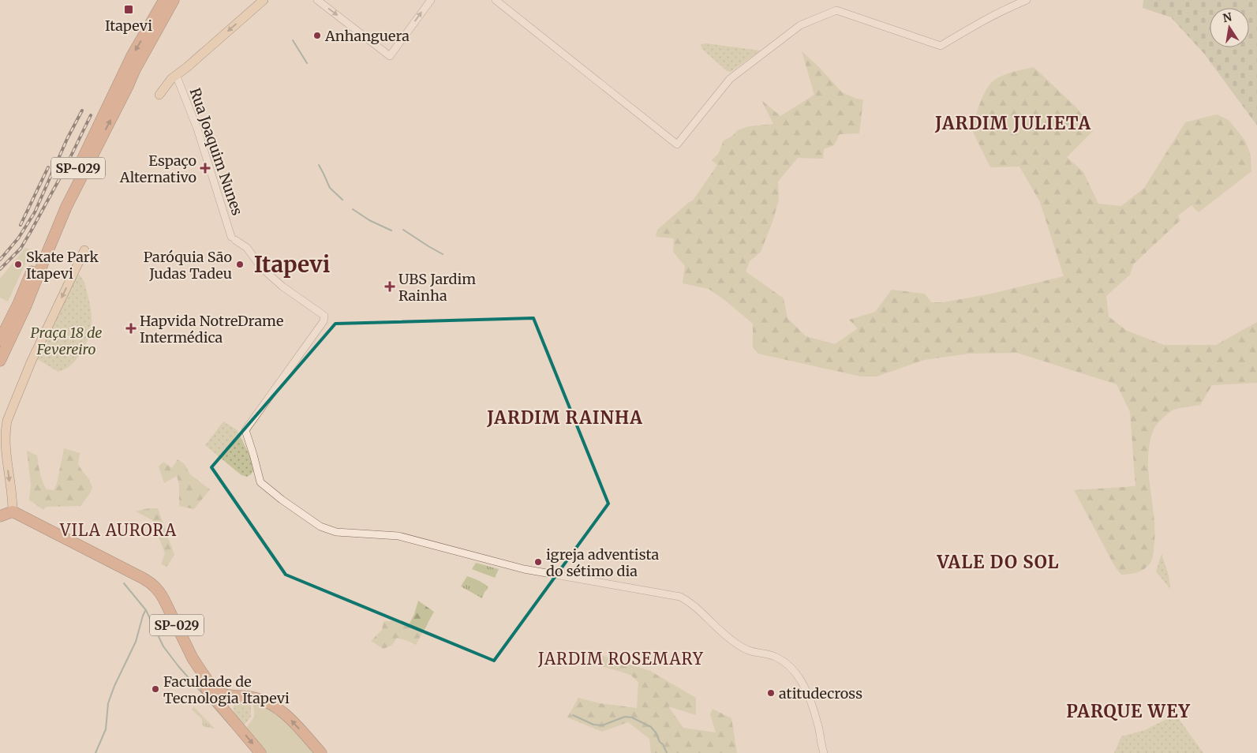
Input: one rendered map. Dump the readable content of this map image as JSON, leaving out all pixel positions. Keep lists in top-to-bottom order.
{
  "streets": {
    "highway": ["SP-029"],
    "street": ["Rua Joaquim Nunes"]
  },
  "districts": [
    "JARDIM JULIETA",
    "Itapevi",
    "JARDIM RAINHA",
    "VILA AURORA",
    "VALE DO SOL",
    "JARDIM ROSEMARY",
    "PARQUE WEY"
  ],
  "parks": ["Praça 18 de Fevereiro"],
  "places": {
    "transit": ["Itapevi"],
    "other": [
      "Anhanguera",
      "Skate Park Itapevi",
      "Paróquia São Judas Tadeu",
      "igreja adventista do sétimo dia",
      "Faculdade de Tecnologia Itapevi",
      "atitudecross"
    ],
    "health": ["Espaço Alternativo", "UBS Jardim Rainha", "Hapvida NotreDrame Intermédica"]
  },
  "north": "top"
}
